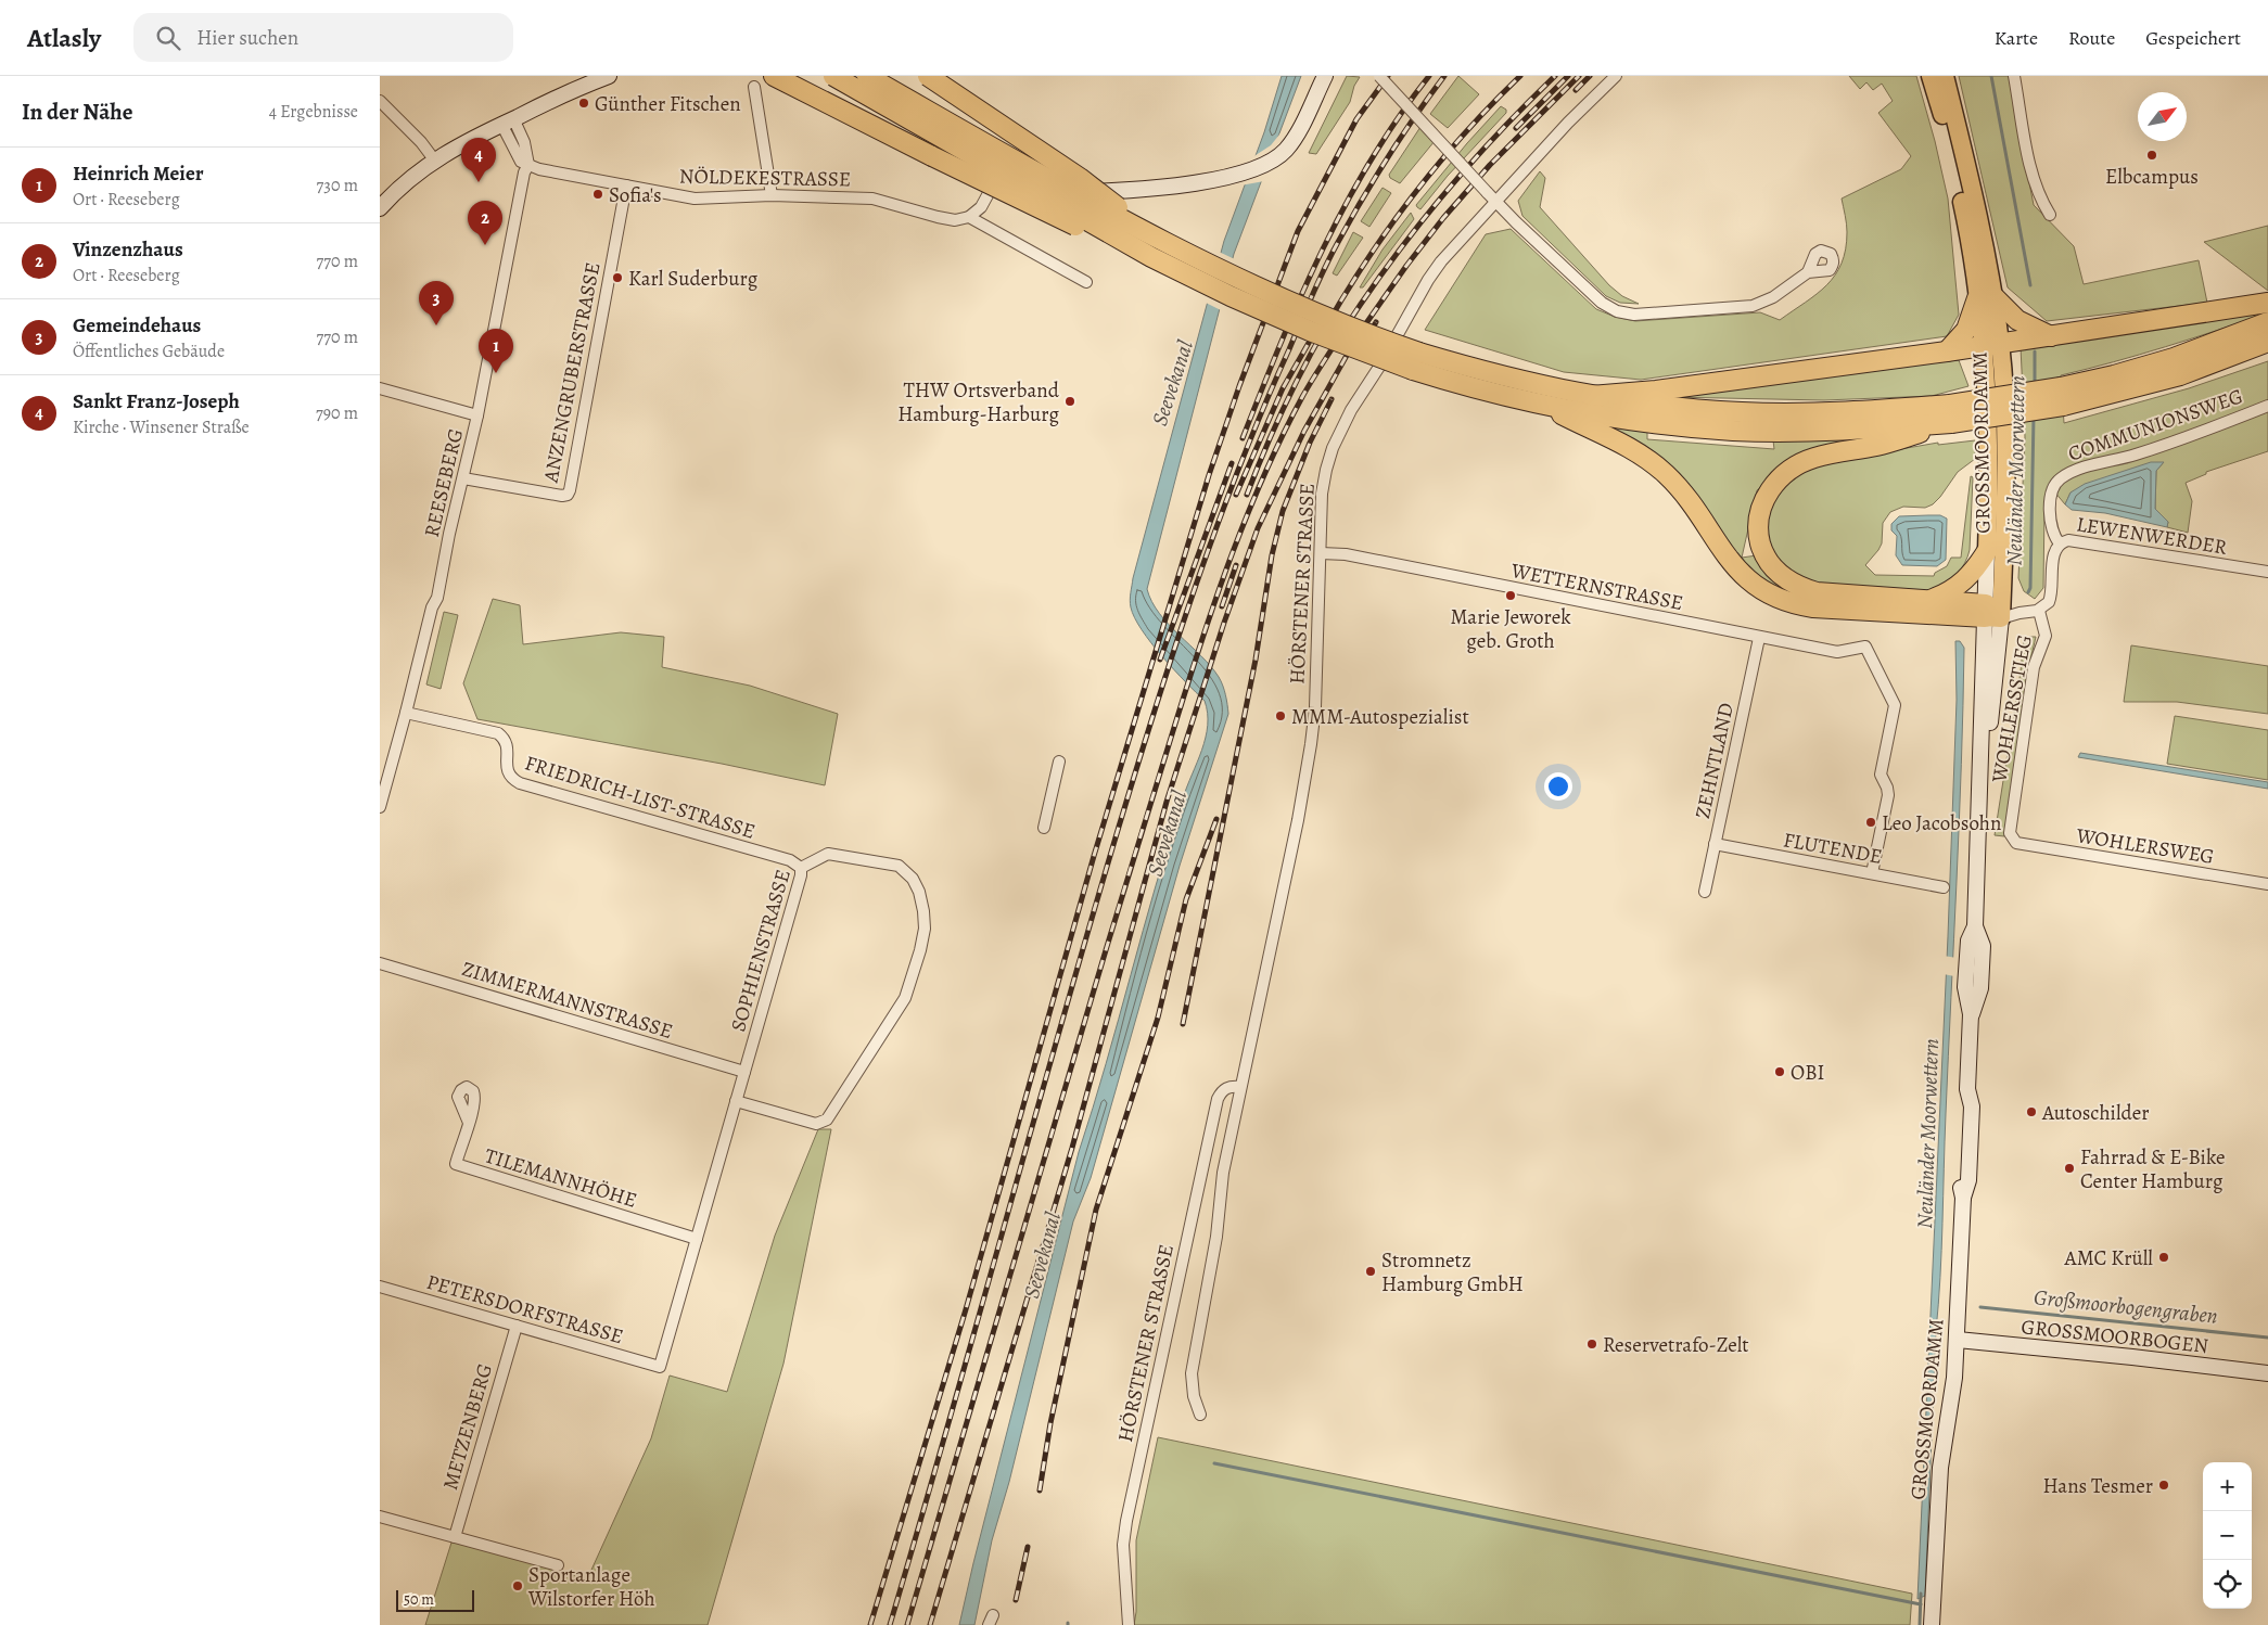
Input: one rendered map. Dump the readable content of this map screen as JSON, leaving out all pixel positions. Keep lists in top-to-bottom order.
{
  "streets": {
    "main road": ["GROSSMOORDAMM", "GROSSMOORBOGEN"],
    "street": [
      "NÖLDEKESTRASSE",
      "ANZENGRUBERSTRASSE",
      "COMMUNIONSWEG",
      "REESEBERG",
      "LEWENWERDER",
      "HÖRSTENER STRASSE",
      "WETTERNSTRASSE",
      "WOHLERSSTIEG",
      "ZEHNTLAND",
      "FRIEDRICH-LIST-STRASSE",
      "WOHLERSWEG",
      "FLUTENDE",
      "SOPHIENSTRASSE",
      "ZIMMERMANNSTRASSE",
      "TILEMANNHÖHE",
      "PETERSDORFSTRASSE",
      "METZENBERG"
    ]
  },
  "crossings": [
    ["NÖLDEKESTRASSE", "ANZENGRUBERSTRASSE"],
    ["NÖLDEKESTRASSE", "REESEBERG"],
    ["ANZENGRUBERSTRASSE", "REESEBERG"],
    ["COMMUNIONSWEG", "LEWENWERDER"],
    ["GROSSMOORDAMM", "GROSSMOORBOGEN"],
    ["REESEBERG", "FRIEDRICH-LIST-STRASSE"],
    ["LEWENWERDER", "WOHLERSSTIEG"],
    ["HÖRSTENER STRASSE", "WETTERNSTRASSE"],
    ["WETTERNSTRASSE", "ZEHNTLAND"],
    ["WETTERNSTRASSE", "FLUTENDE"],
    ["WOHLERSSTIEG", "WOHLERSWEG"],
    ["ZEHNTLAND", "FLUTENDE"],
    ["FRIEDRICH-LIST-STRASSE", "SOPHIENSTRASSE"],
    ["SOPHIENSTRASSE", "ZIMMERMANNSTRASSE"],
    ["SOPHIENSTRASSE", "TILEMANNHÖHE"],
    ["SOPHIENSTRASSE", "PETERSDORFSTRASSE"],
    ["PETERSDORFSTRASSE", "METZENBERG"]
  ],
  "water": ["Seevekanal", "Neuländer Moorwettern", "Großmoorbogengraben"],
  "places": [
    "Günther Fitschen",
    "Elbcampus",
    "Sofia's",
    "Karl Suderburg",
    "THW Ortsverband Hamburg-Harburg",
    "Marie Jeworek geb. Groth",
    "MMM-Autospezialist",
    "Leo Jacobsohn",
    "OBI",
    "Autoschilder",
    "Fahrrad & E-Bike Center Hamburg",
    "AMC Krüll",
    "Stromnetz Hamburg GmbH",
    "Reservetrafo-Zelt",
    "Hans Tesmer",
    "Sportanlage Wilstorfer Höh"
  ],
  "scale_bar": "50 m",
  "north": "top right",
  "page": {
    "header": "Atlasly",
    "search": "Hier suchen",
    "nav": ["Karte", "Route", "Gespeichert"],
    "heading": ["In der Nähe", "4 Ergebnisse"],
    "pins": [
      "4",
      "2",
      "3",
      "1"
    ],
    "list": [
      {
        "mark": "1",
        "name": "Heinrich Meier",
        "note": "Ort · Reeseberg",
        "value": "730 m"
      },
      {
        "mark": "2",
        "name": "Vinzenzhaus",
        "note": "Ort · Reeseberg",
        "value": "770 m"
      },
      {
        "mark": "3",
        "name": "Gemeindehaus",
        "note": "Öffentliches Gebäude",
        "value": "770 m"
      },
      {
        "mark": "4",
        "name": "Sankt Franz-Joseph",
        "note": "Kirche · Winsener Straße",
        "value": "790 m"
      }
    ],
    "map_buttons": ["+", "−"],
    "scale": "50 m"
  }
}
